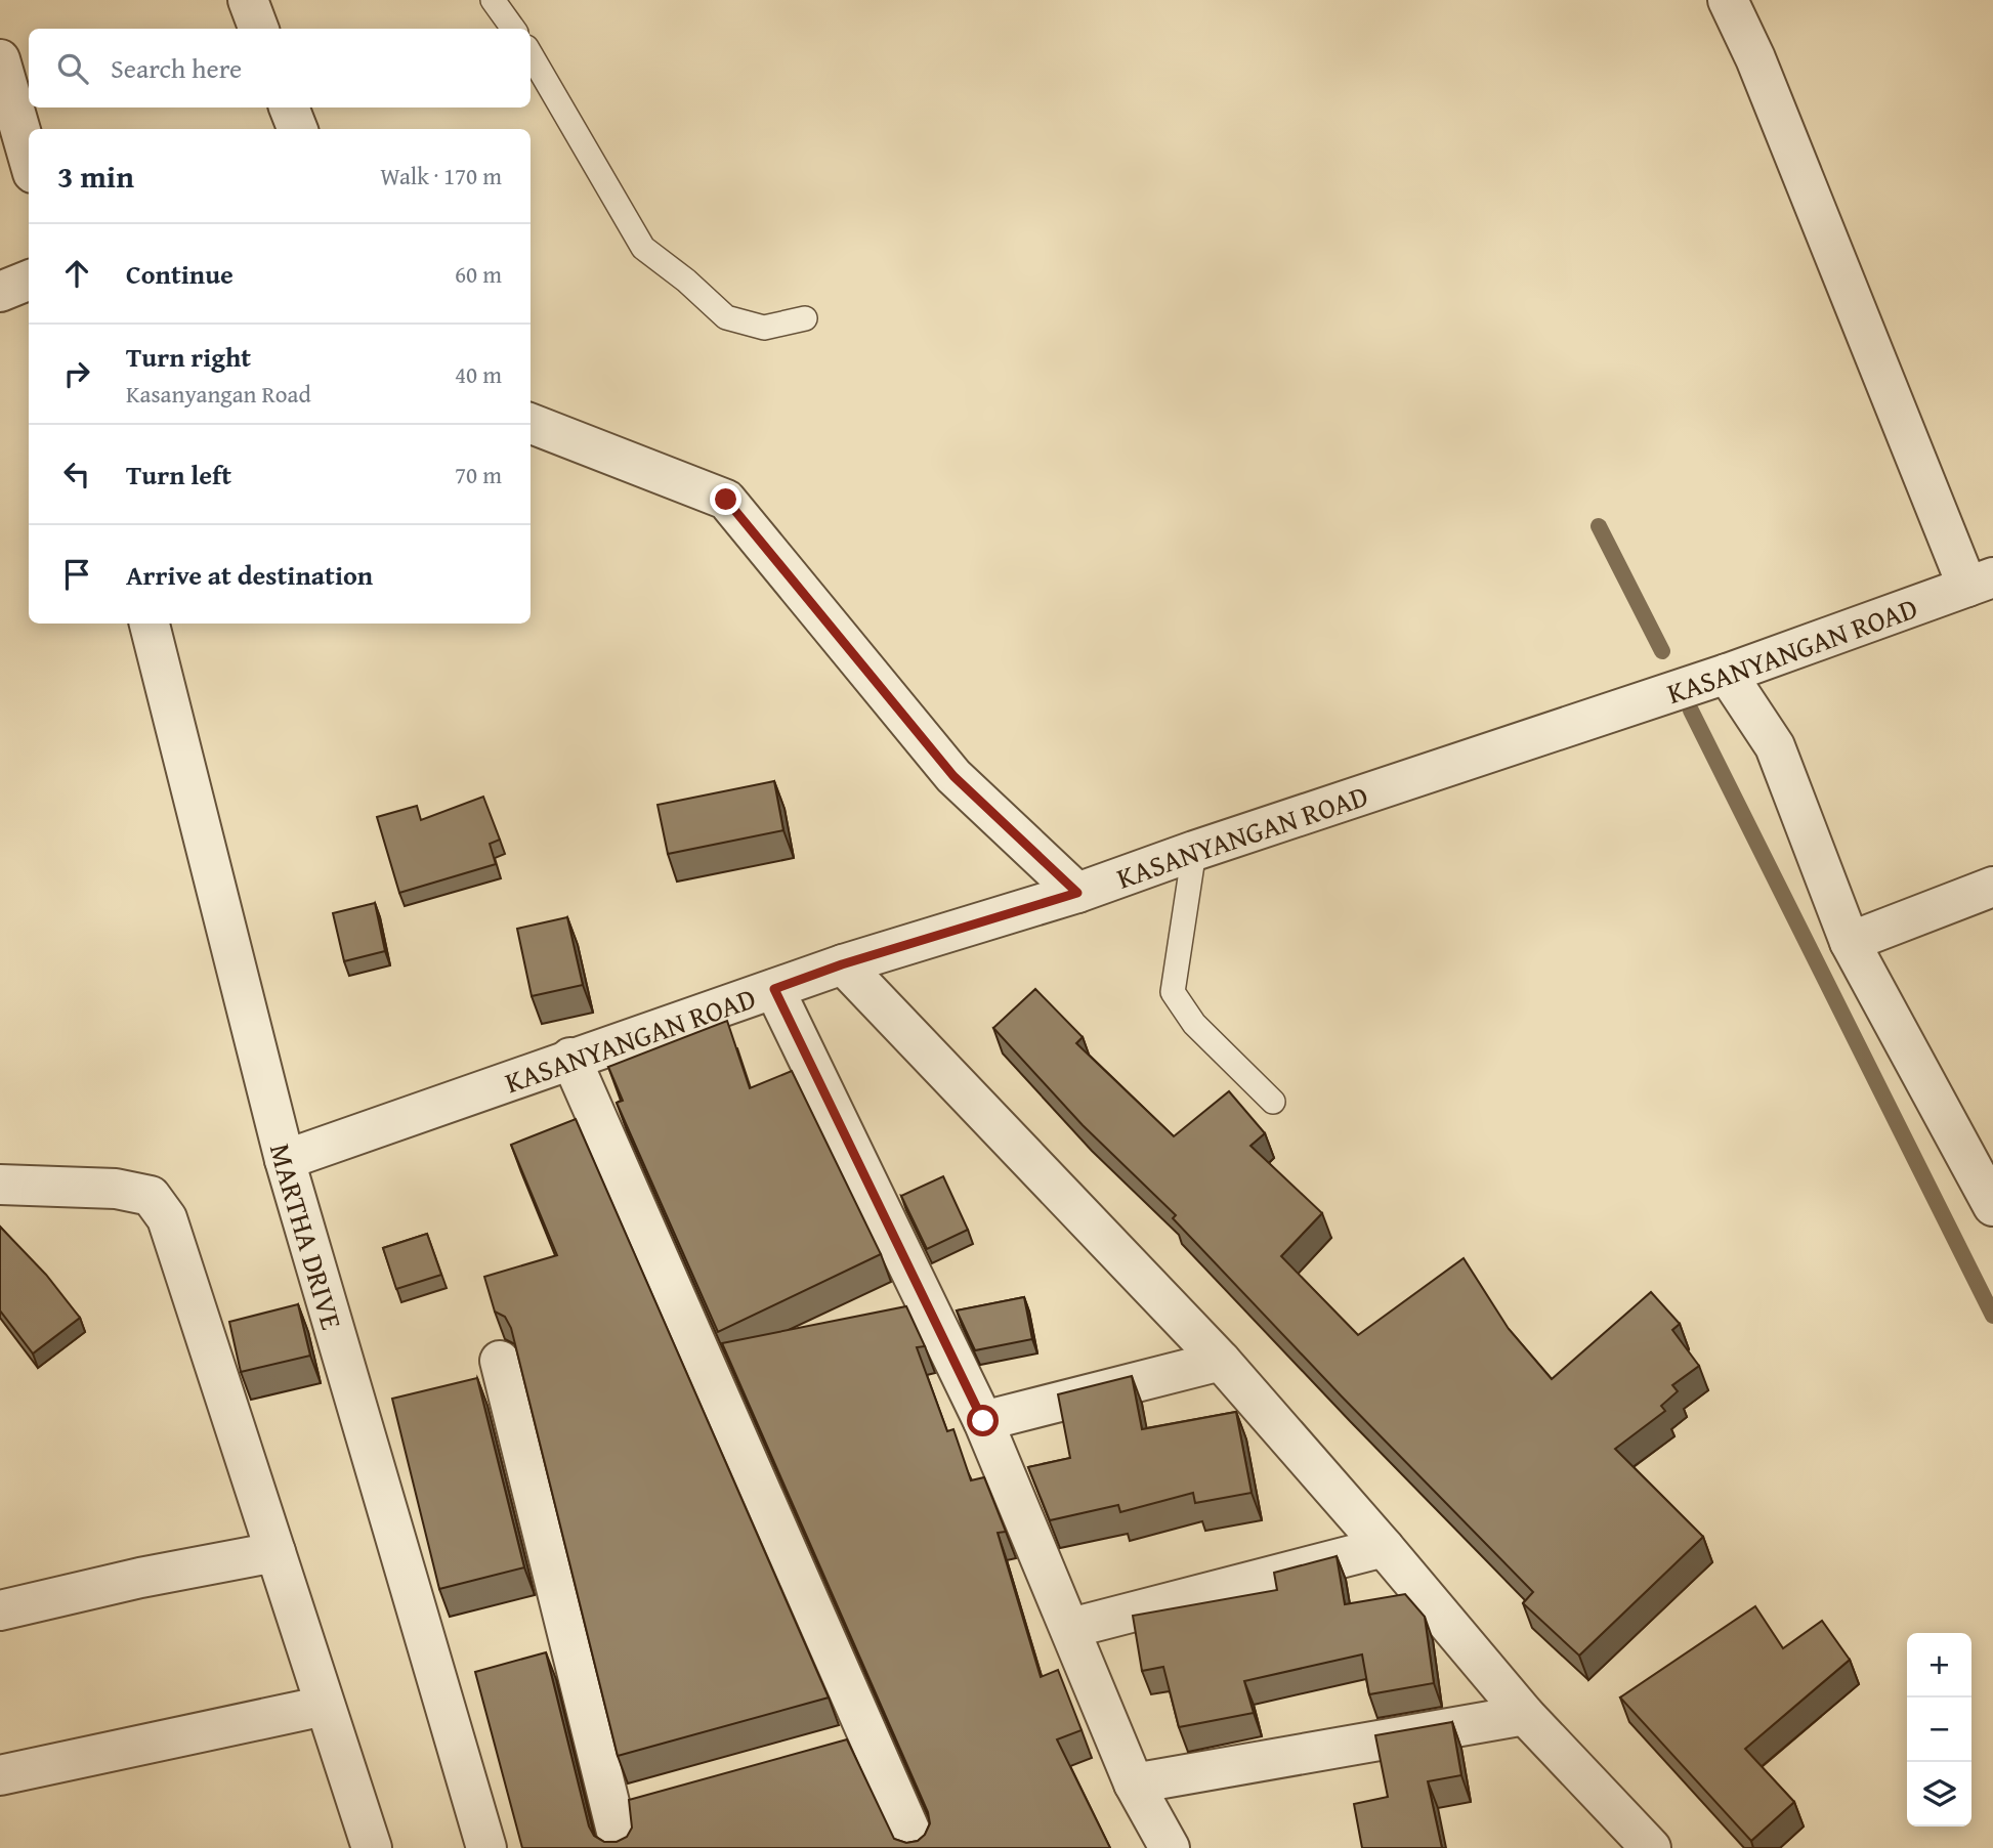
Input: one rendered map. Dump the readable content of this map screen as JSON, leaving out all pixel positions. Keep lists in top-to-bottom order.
{
  "streets": {
    "street": ["KASANYANGAN ROAD", "MARTHA DRIVE"]
  },
  "crossings": [
    ["KASANYANGAN ROAD", "MARTHA DRIVE"]
  ],
  "page": {
    "search": "Search here",
    "heading": ["3 min", "Walk · 170 m"],
    "list": [
      ["Continue", "60 m"],
      ["Turn right", "Kasanyangan Road", "40 m"],
      ["Turn left", "70 m"],
      "Arrive at destination"
    ],
    "map_buttons": ["+", "−"]
  }
}
